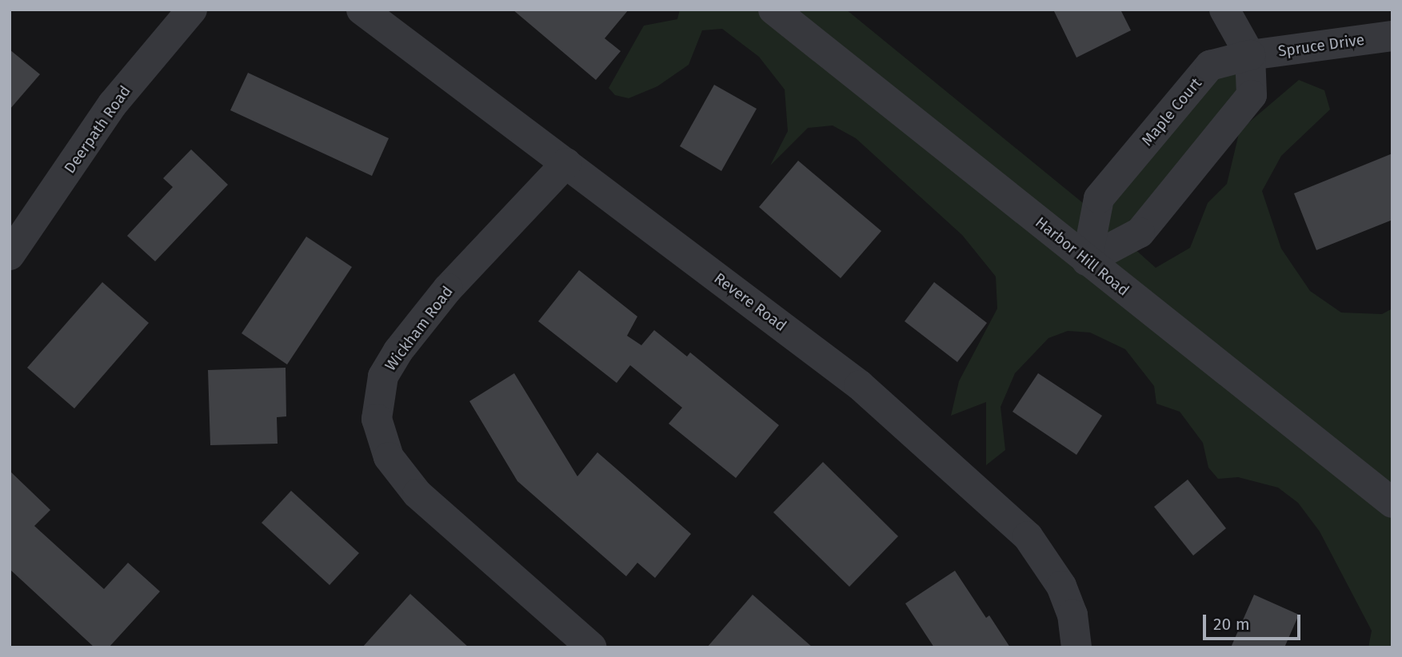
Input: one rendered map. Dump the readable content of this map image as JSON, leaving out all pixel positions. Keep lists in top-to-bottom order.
{
  "streets": {
    "street": [
      "Spruce Drive",
      "Maple Court",
      "Deerpath Road",
      "Harbor Hill Road",
      "Revere Road",
      "Wickham Road"
    ]
  },
  "crossings": [
    ["Spruce Drive", "Maple Court"],
    ["Maple Court", "Harbor Hill Road"],
    ["Revere Road", "Wickham Road"]
  ],
  "scale_bar": "20 m"
}
